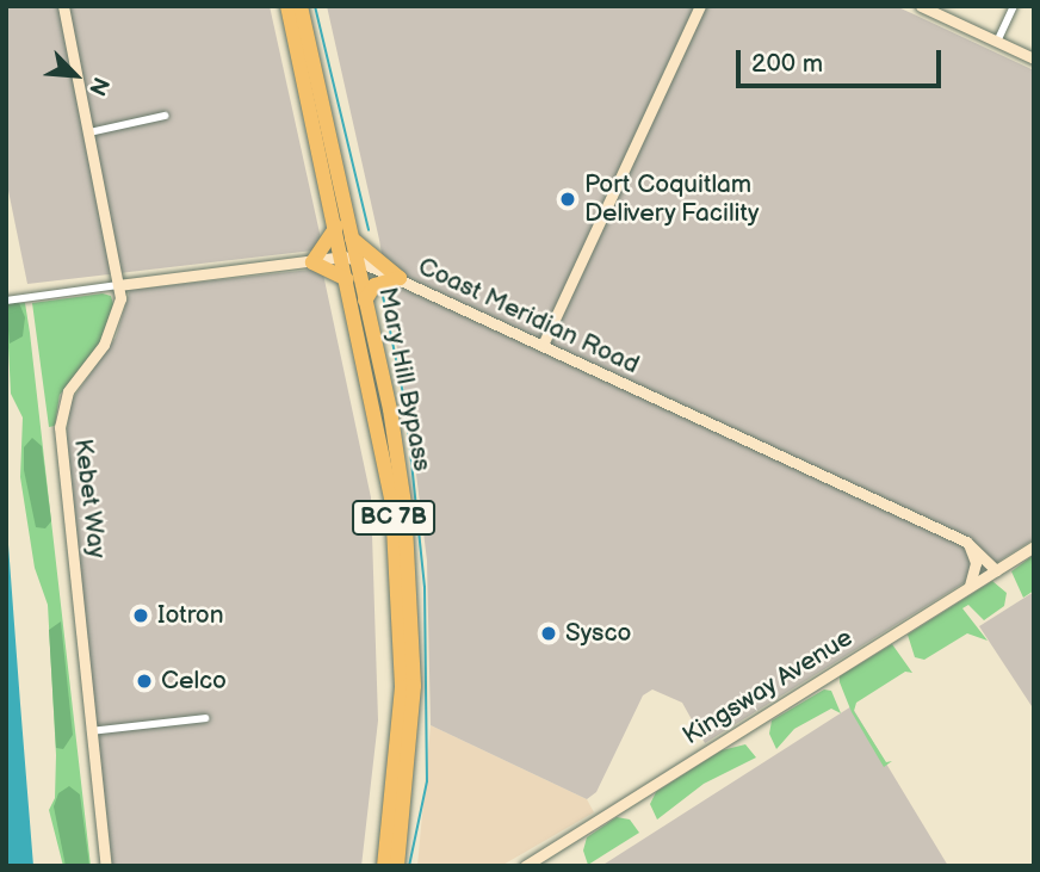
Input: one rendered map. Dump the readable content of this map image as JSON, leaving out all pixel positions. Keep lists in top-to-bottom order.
{
  "streets": {
    "highway": ["Mary Hill Bypass", "BC 7B"],
    "street": ["Coast Meridian Road", "Kebet Way", "Kingsway Avenue"]
  },
  "crossings": [
    ["Coast Meridian Road", "Mary Hill Bypass"],
    ["Coast Meridian Road", "Kingsway Avenue"]
  ],
  "places": [
    "Port Coquitlam Delivery Facility",
    "Iotron",
    "Sysco",
    "Celco"
  ],
  "scale_bar": "200 m",
  "north": "bottom right"
}
